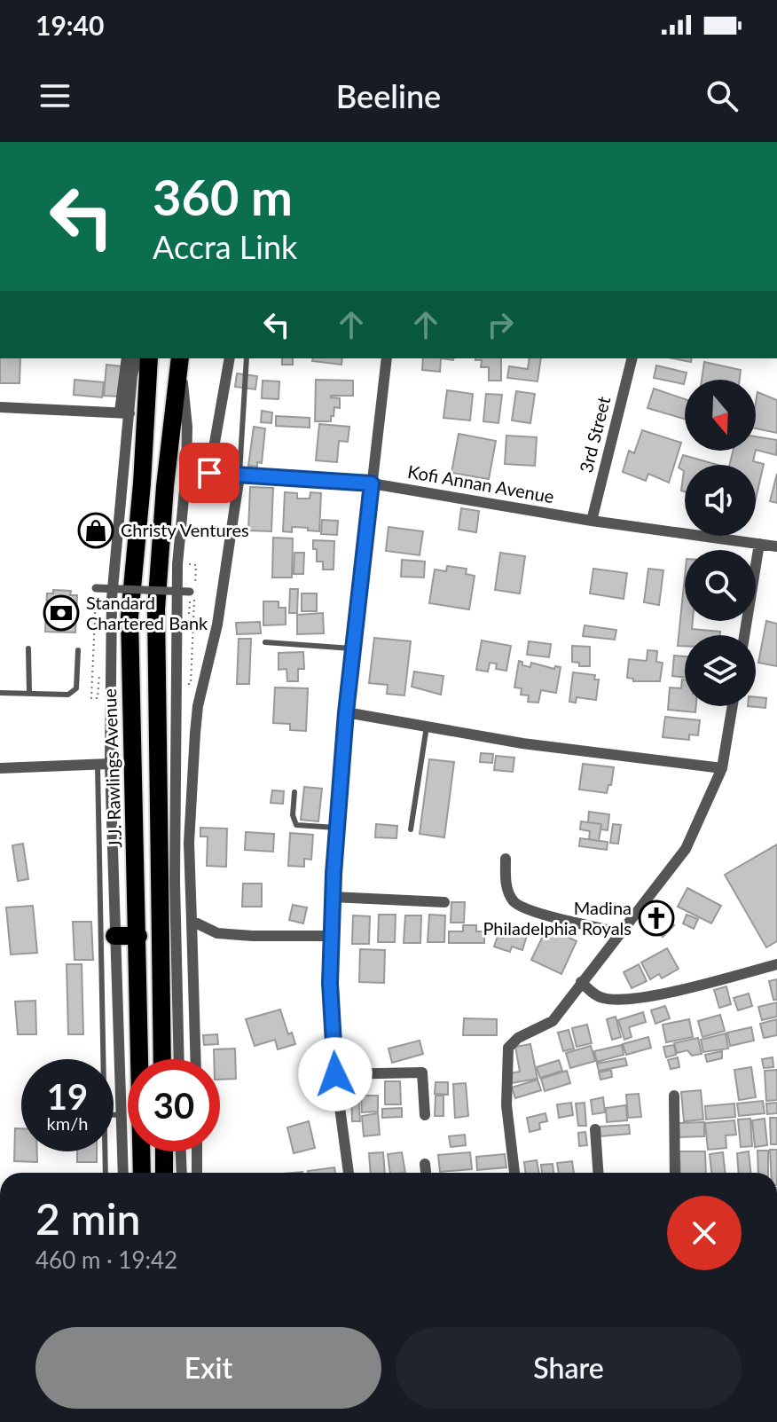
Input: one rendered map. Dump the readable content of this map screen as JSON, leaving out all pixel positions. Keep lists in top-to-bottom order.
{
  "streets": {
    "highway": ["J.J. Rawlings Avenue"],
    "street": ["3rd Street", "Kofi Annan Avenue"]
  },
  "crossings": [
    ["3rd Street", "Kofi Annan Avenue"]
  ],
  "places": {
    "shop": ["Christy Ventures"],
    "bank": ["Standard Chartered Bank"],
    "church": ["Madina Philadelphia Royals"]
  },
  "north": "bottom",
  "page": {
    "status": "19:40",
    "header": "Beeline",
    "turn": ["360 m", "Accra Link"],
    "speed": "19 km/h",
    "limit": "30",
    "heading": ["2 min", "460 m · 19:42"],
    "buttons": ["Exit", "Share"]
  }
}
